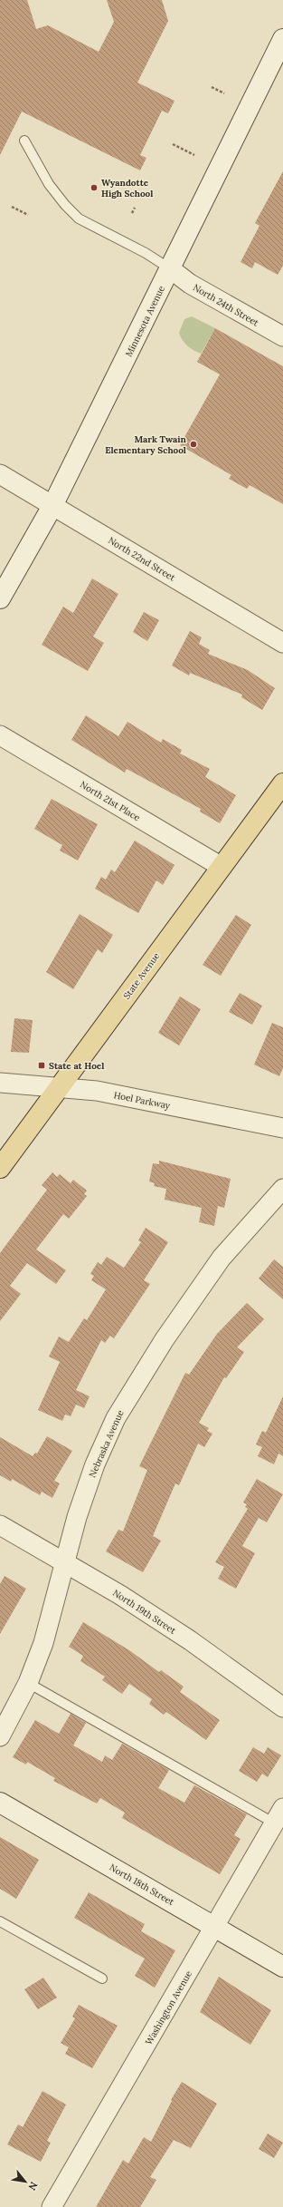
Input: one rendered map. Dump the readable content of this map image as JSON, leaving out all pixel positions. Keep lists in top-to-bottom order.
{
  "streets": {
    "main road": ["Minnesota Avenue", "State Avenue", "North 18th Street"],
    "street": [
      "North 24th Street",
      "North 22nd Street",
      "North 21st Place",
      "Hoel Parkway",
      "Nebraska Avenue",
      "North 19th Street",
      "Washington Avenue"
    ]
  },
  "crossings": [
    ["North 24th Street", "Minnesota Avenue"],
    ["Minnesota Avenue", "North 22nd Street"],
    ["North 21st Place", "State Avenue"],
    ["State Avenue", "Hoel Parkway"],
    ["Nebraska Avenue", "North 19th Street"],
    ["North 18th Street", "Washington Avenue"]
  ],
  "places": {
    "other": ["Wyandotte High School", "Mark Twain Elementary School"],
    "transit": ["State at Hoel"]
  },
  "north": "bottom right"
}
